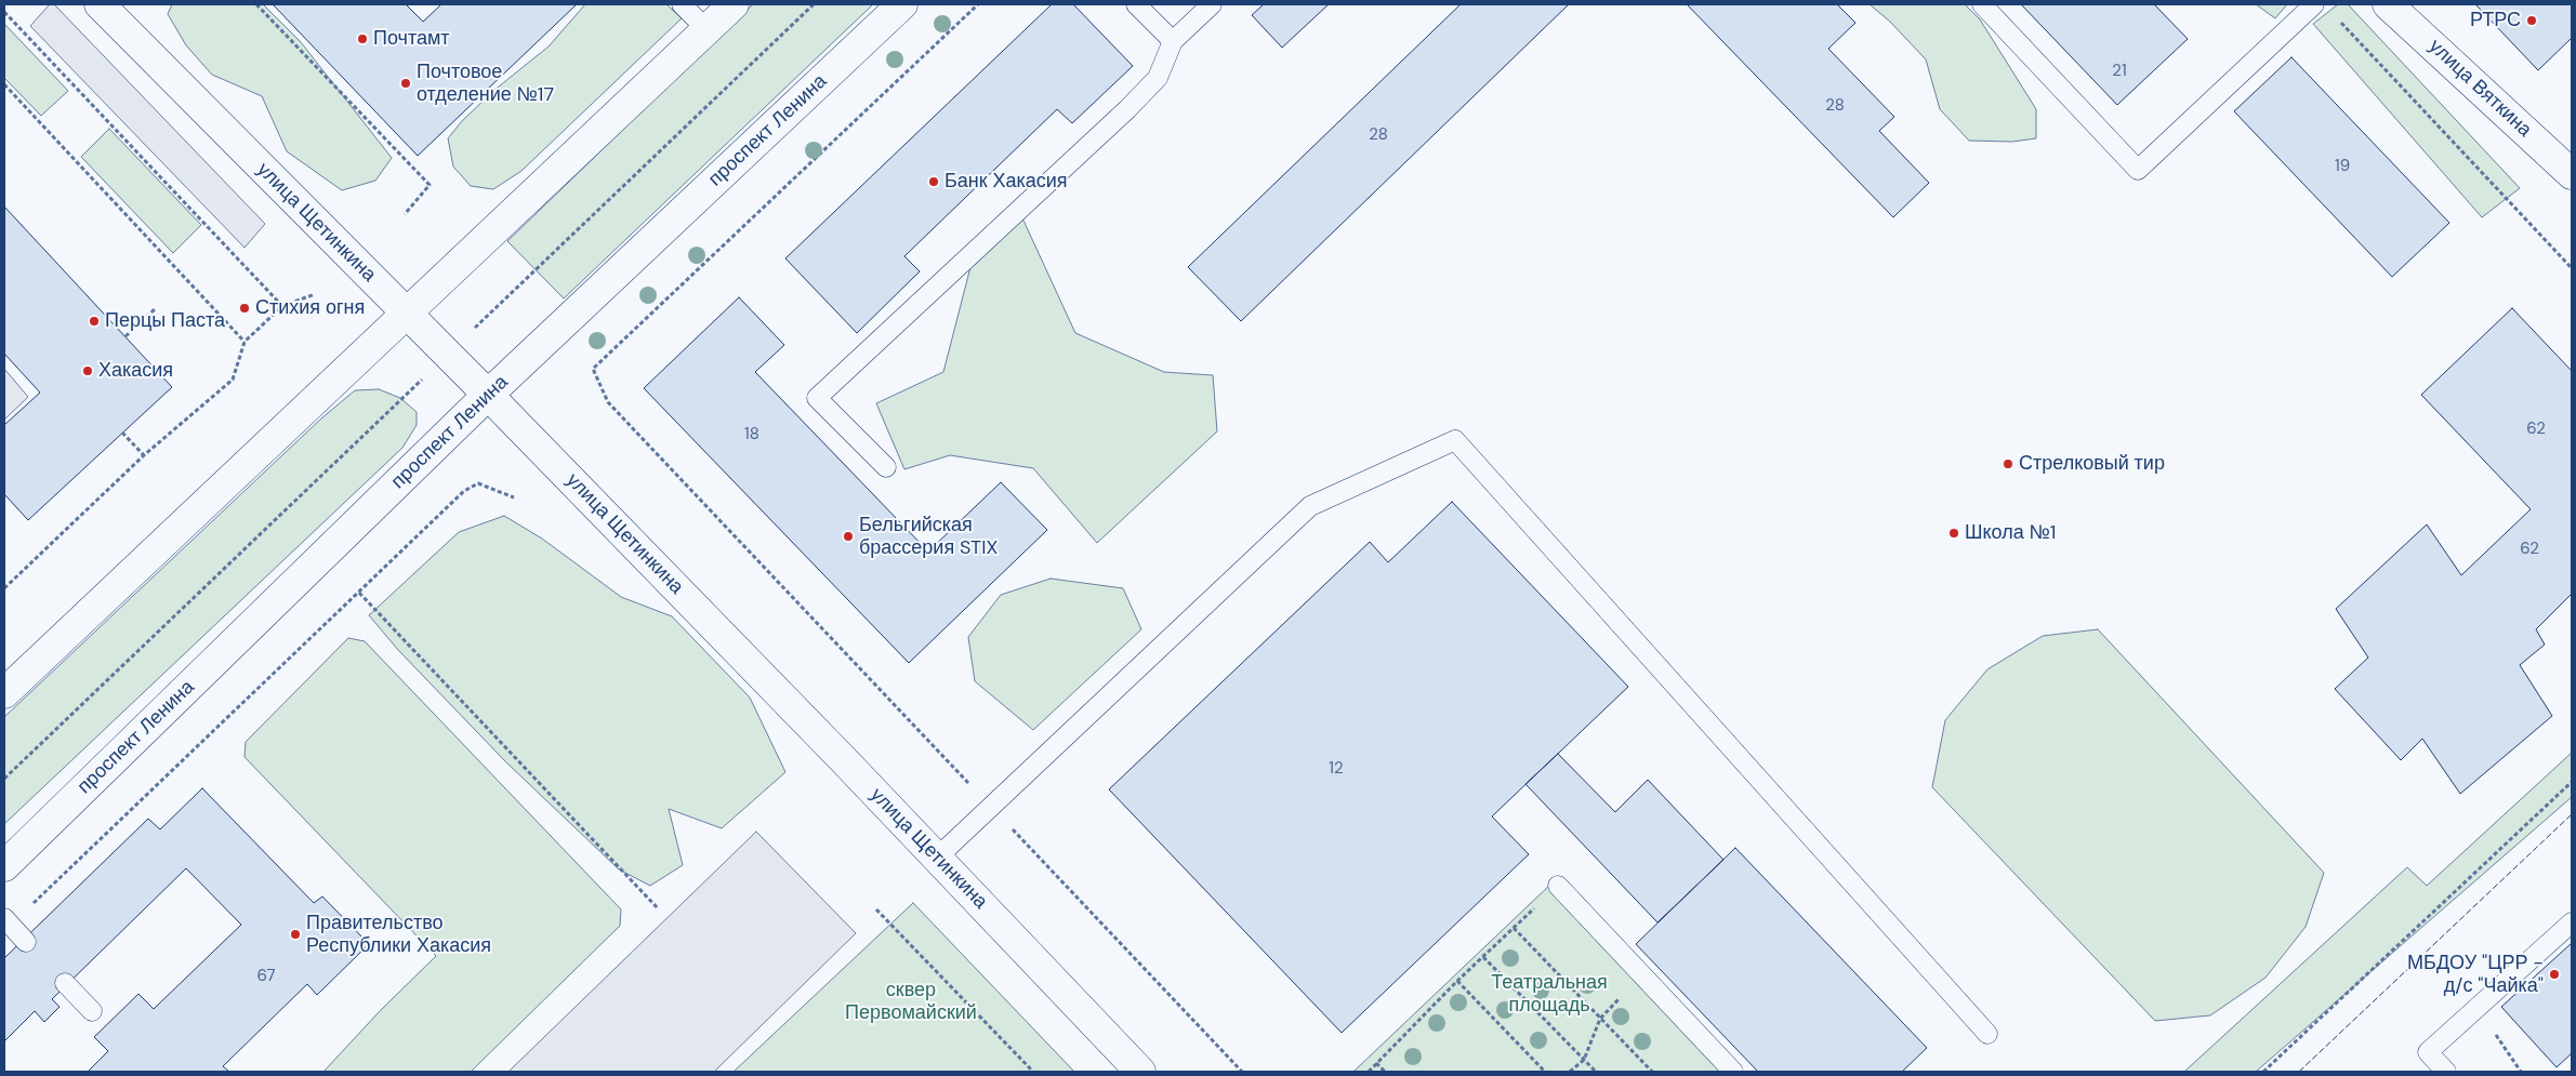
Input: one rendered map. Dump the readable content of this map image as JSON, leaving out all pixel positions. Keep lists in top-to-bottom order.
{
  "streets": {
    "street": ["улица Вяткина", "проспект Ленина", "улица Щетинкина"]
  },
  "crossings": [
    ["проспект Ленина", "улица Щетинкина"]
  ],
  "parks": ["Театральная площадь", "сквер Первомайский"],
  "places": [
    "РТРС",
    "Почтамт",
    "Почтовое отделение №17",
    "Банк Хакасия",
    "Стихия огня",
    "Перцы Паста",
    "Хакасия",
    "Стрелковый тир",
    "Школа №1",
    "Бельгийская брассерия STIX",
    "Правительство Республики Хакасия",
    "МБДОУ \"ЦРР - д/с \"Чайка\""
  ],
  "house_numbers": [
    "21",
    "28",
    "28",
    "19",
    "62",
    "18",
    "62",
    "12",
    "67"
  ]
}
